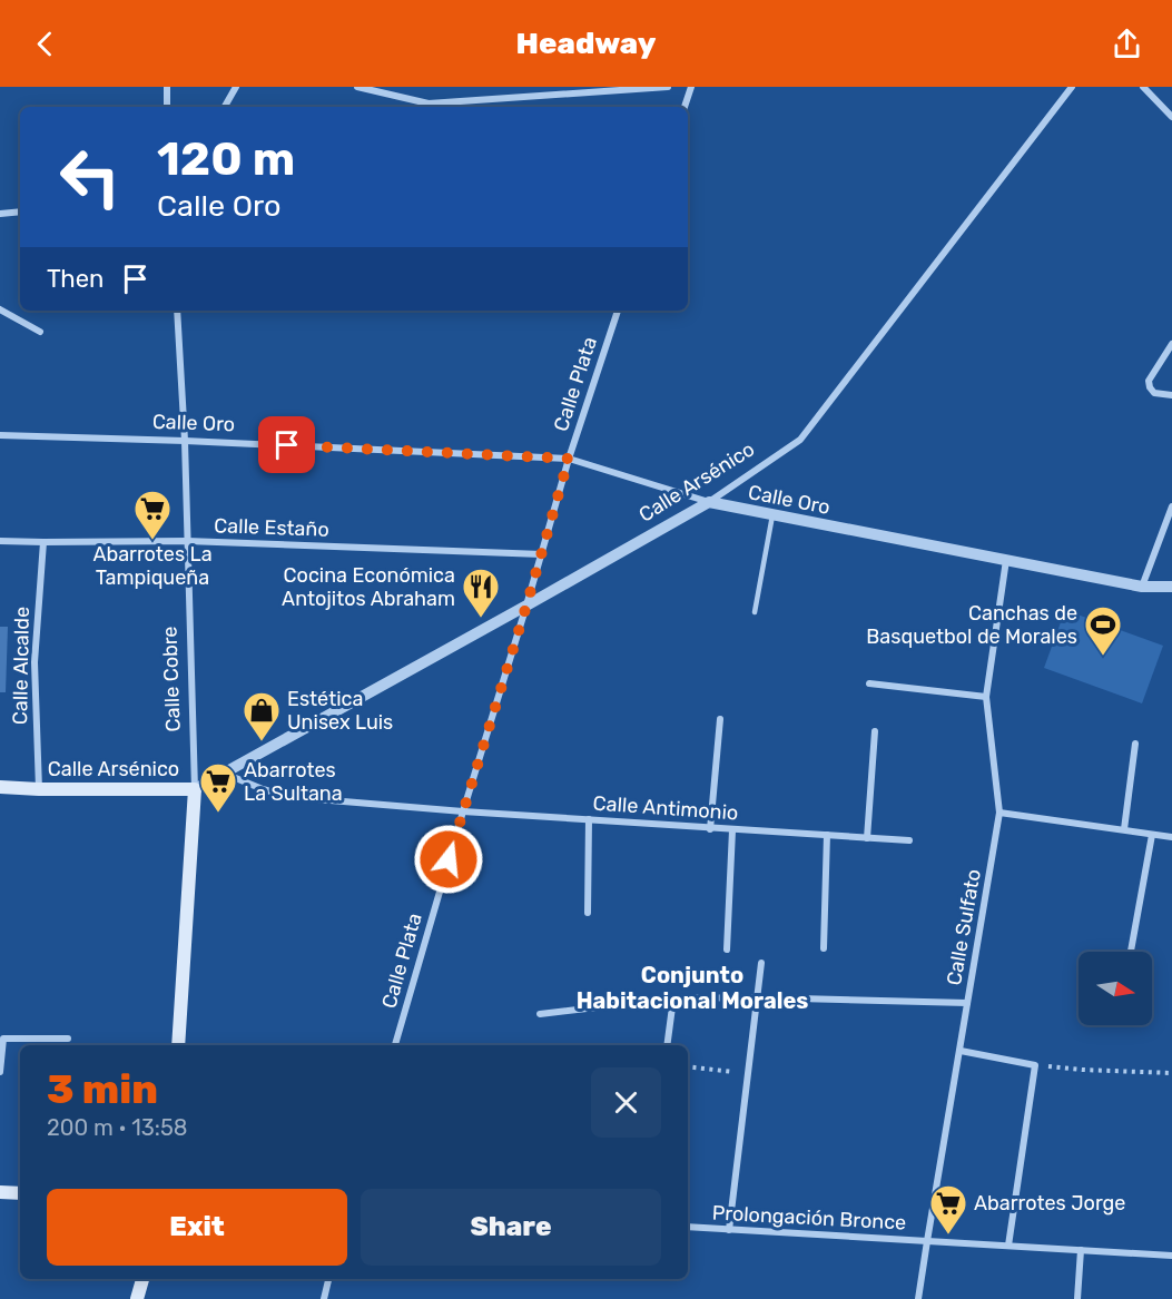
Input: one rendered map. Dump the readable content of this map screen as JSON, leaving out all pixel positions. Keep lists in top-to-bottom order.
{
  "streets": {
    "main road": ["Calle Arsénico", "Calle Cobre"],
    "street": [
      "Calle Plata",
      "Calle Oro",
      "Calle Estaño",
      "Calle Alcalde",
      "Calle Antimonio",
      "Calle Sulfato",
      "Prolongación Bronce"
    ]
  },
  "crossings": [
    ["Calle Plata", "Calle Oro"],
    ["Calle Plata", "Calle Arsénico"],
    ["Calle Plata", "Calle Estaño"],
    ["Calle Plata", "Calle Antimonio"],
    ["Calle Oro", "Calle Arsénico"],
    ["Calle Oro", "Calle Cobre"],
    ["Calle Oro", "Calle Sulfato"],
    ["Calle Arsénico", "Calle Alcalde"],
    ["Calle Arsénico", "Calle Cobre"],
    ["Calle Estaño", "Calle Alcalde"],
    ["Calle Estaño", "Calle Cobre"],
    ["Calle Sulfato", "Prolongación Bronce"]
  ],
  "districts": ["Conjunto Habitacional Morales"],
  "places": {
    "supermarket": ["Abarrotes La Tampiqueña", "Abarrotes La Sultana", "Abarrotes Jorge"],
    "restaurant": ["Cocina Económica Antojitos Abraham"],
    "sports": ["Canchas de Basquetbol de Morales"],
    "shop": ["Estética Unisex Luis"]
  },
  "north": "right",
  "page": {
    "header": "Headway",
    "turn": ["120 m", "Calle Oro"],
    "then": "Then",
    "heading": ["3 min", "200 m · 13:58"],
    "buttons": ["Exit", "Share"]
  }
}
